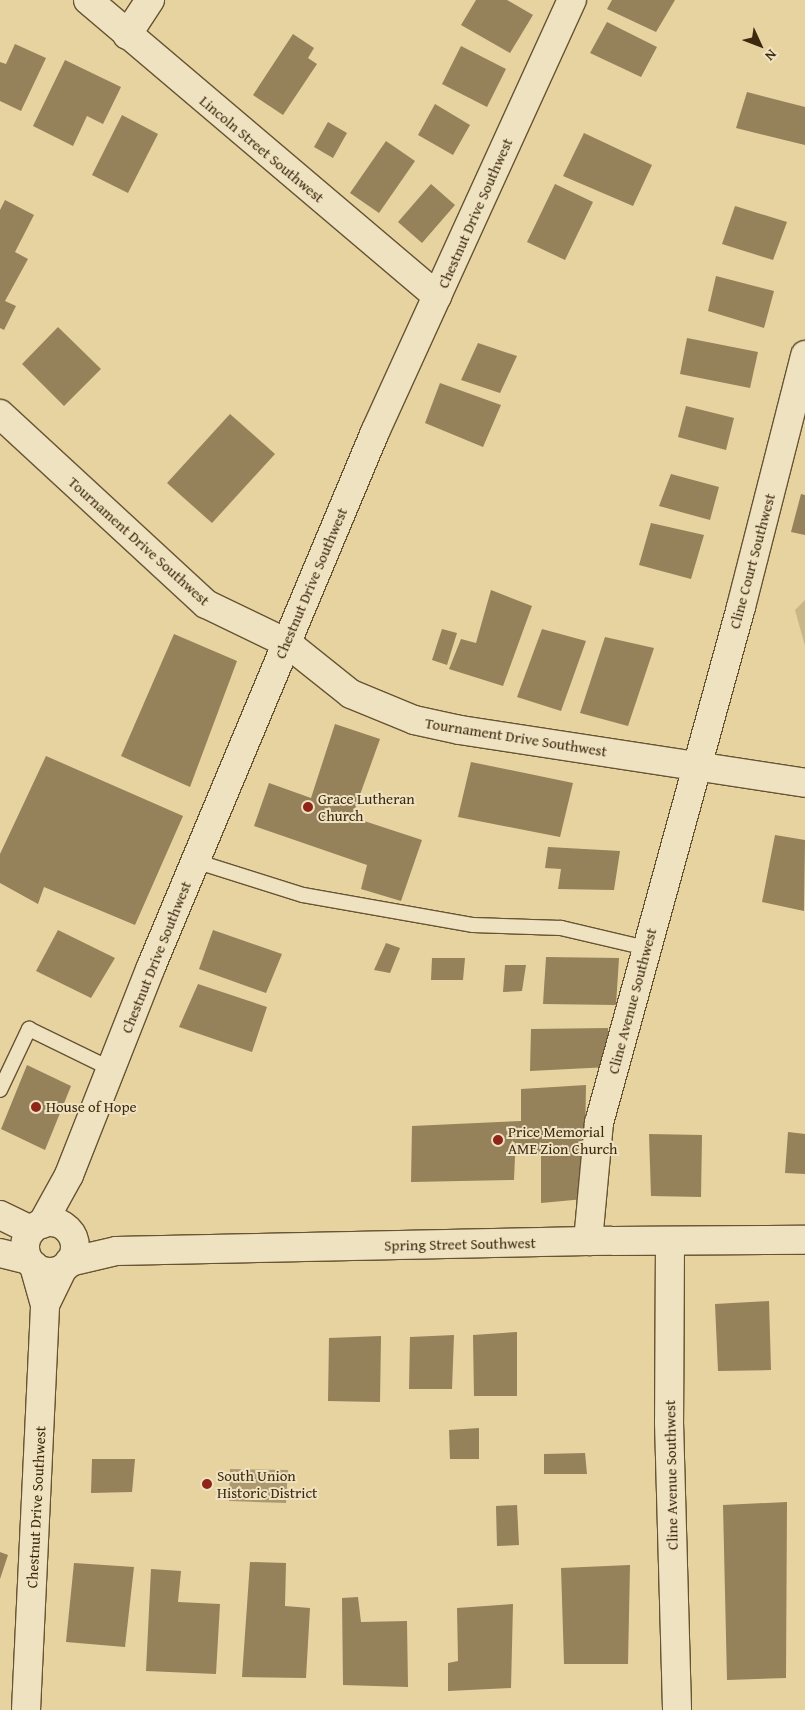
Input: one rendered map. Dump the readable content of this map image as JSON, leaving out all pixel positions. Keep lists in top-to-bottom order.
{
  "streets": {
    "street": [
      "Lincoln Street Southwest",
      "Chestnut Drive Southwest",
      "Tournament Drive Southwest",
      "Cline Court Southwest",
      "Cline Avenue Southwest",
      "Spring Street Southwest"
    ]
  },
  "crossings": [
    ["Lincoln Street Southwest", "Chestnut Drive Southwest"],
    ["Chestnut Drive Southwest", "Tournament Drive Southwest"],
    ["Chestnut Drive Southwest", "Spring Street Southwest"],
    ["Tournament Drive Southwest", "Cline Court Southwest"],
    ["Tournament Drive Southwest", "Cline Avenue Southwest"],
    ["Cline Court Southwest", "Cline Avenue Southwest"],
    ["Cline Avenue Southwest", "Spring Street Southwest"]
  ],
  "places": [
    "Grace Lutheran Church",
    "House of Hope",
    "Price Memorial AME Zion Church",
    "South Union Historic District"
  ],
  "north": "bottom right"
}
